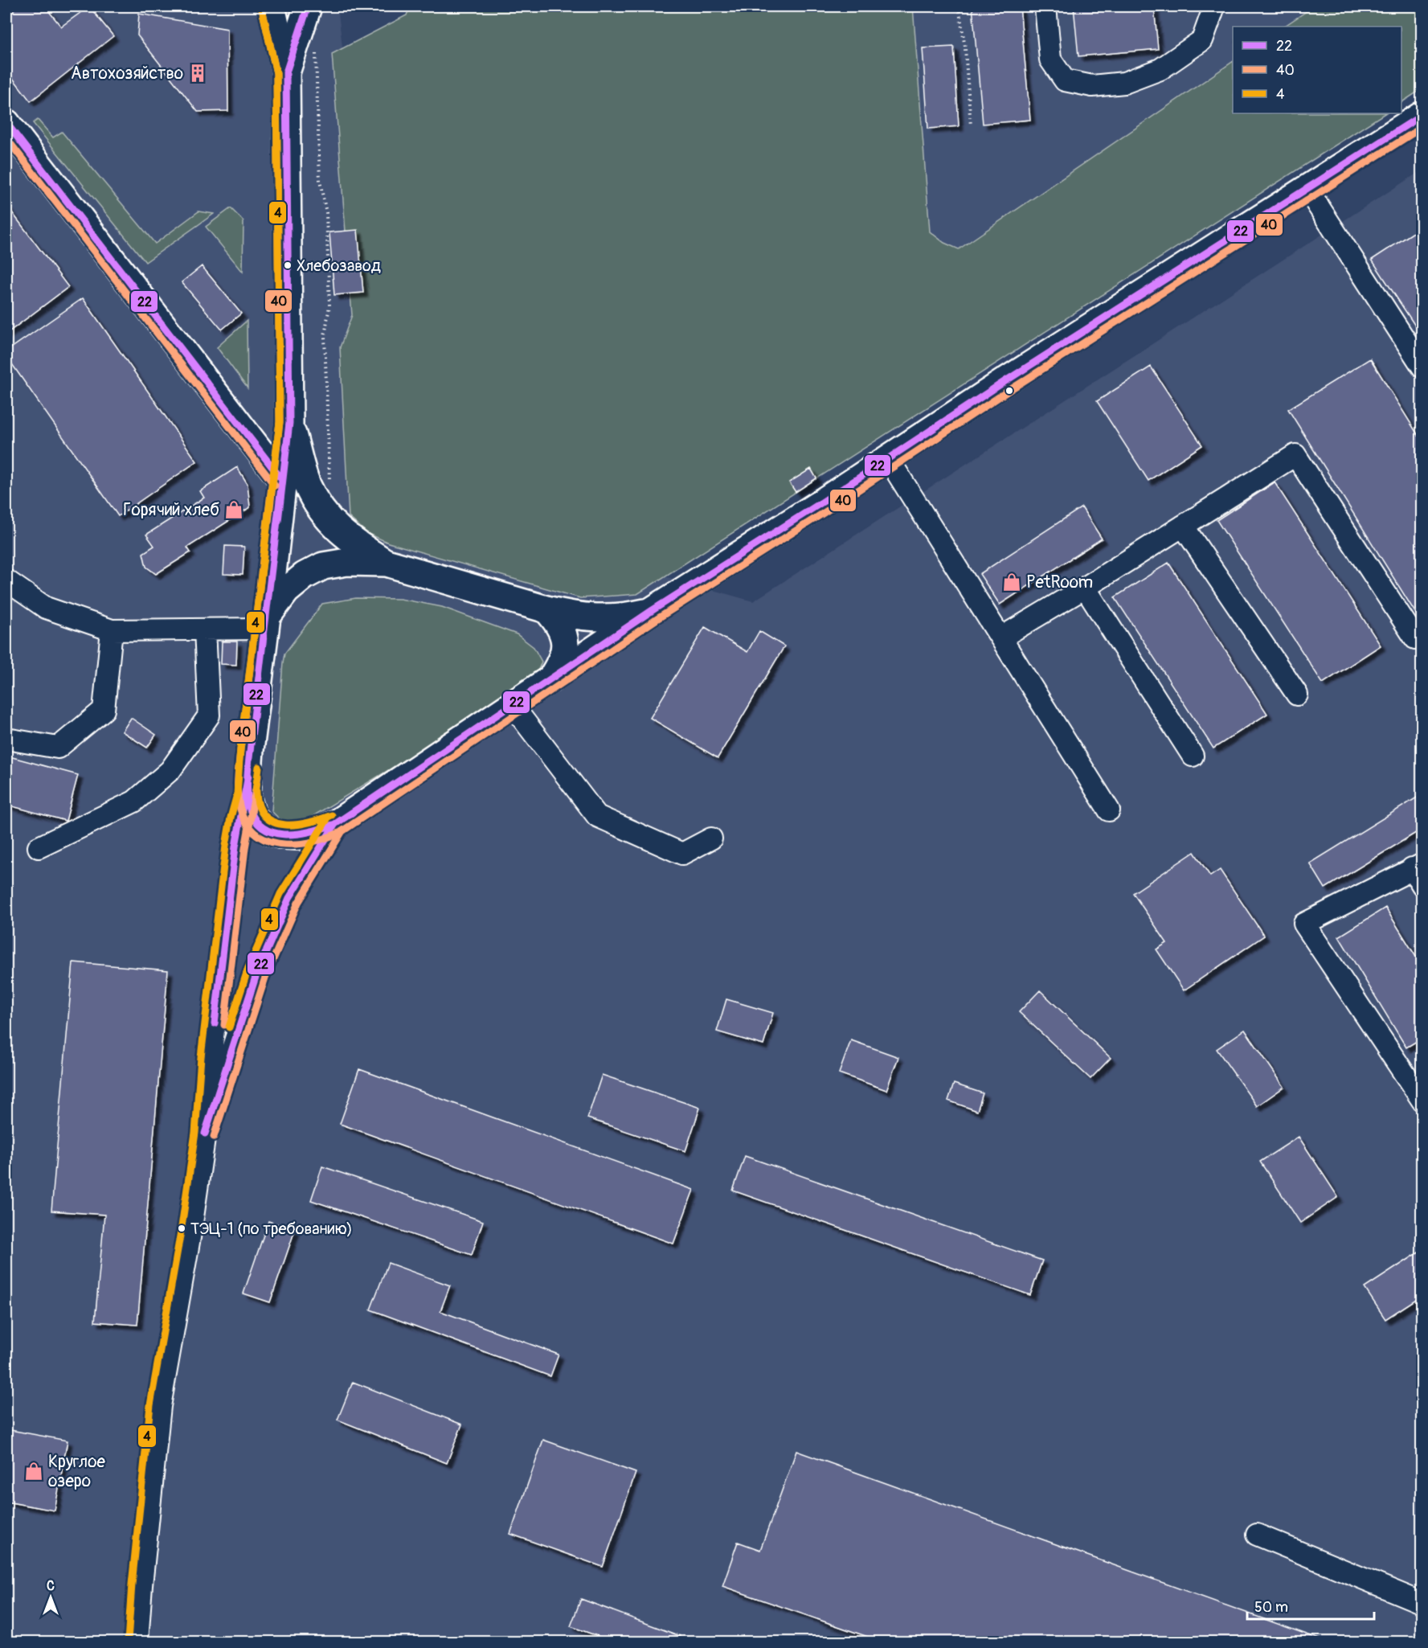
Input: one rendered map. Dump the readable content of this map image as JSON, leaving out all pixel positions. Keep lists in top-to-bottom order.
{
  "places": {
    "building": ["Автохозяйство"],
    "other": ["Хлебозавод", "ТЭЦ-1 (по требованию)"],
    "shop": ["Горячий хлеб", "PetRoom", "Круглое озеро"]
  },
  "lines": ["transit line 22", "transit line 40", "transit line 4"],
  "legend": ["22", "40", "4"],
  "scale_bar": "50 m",
  "north": "top"
}
